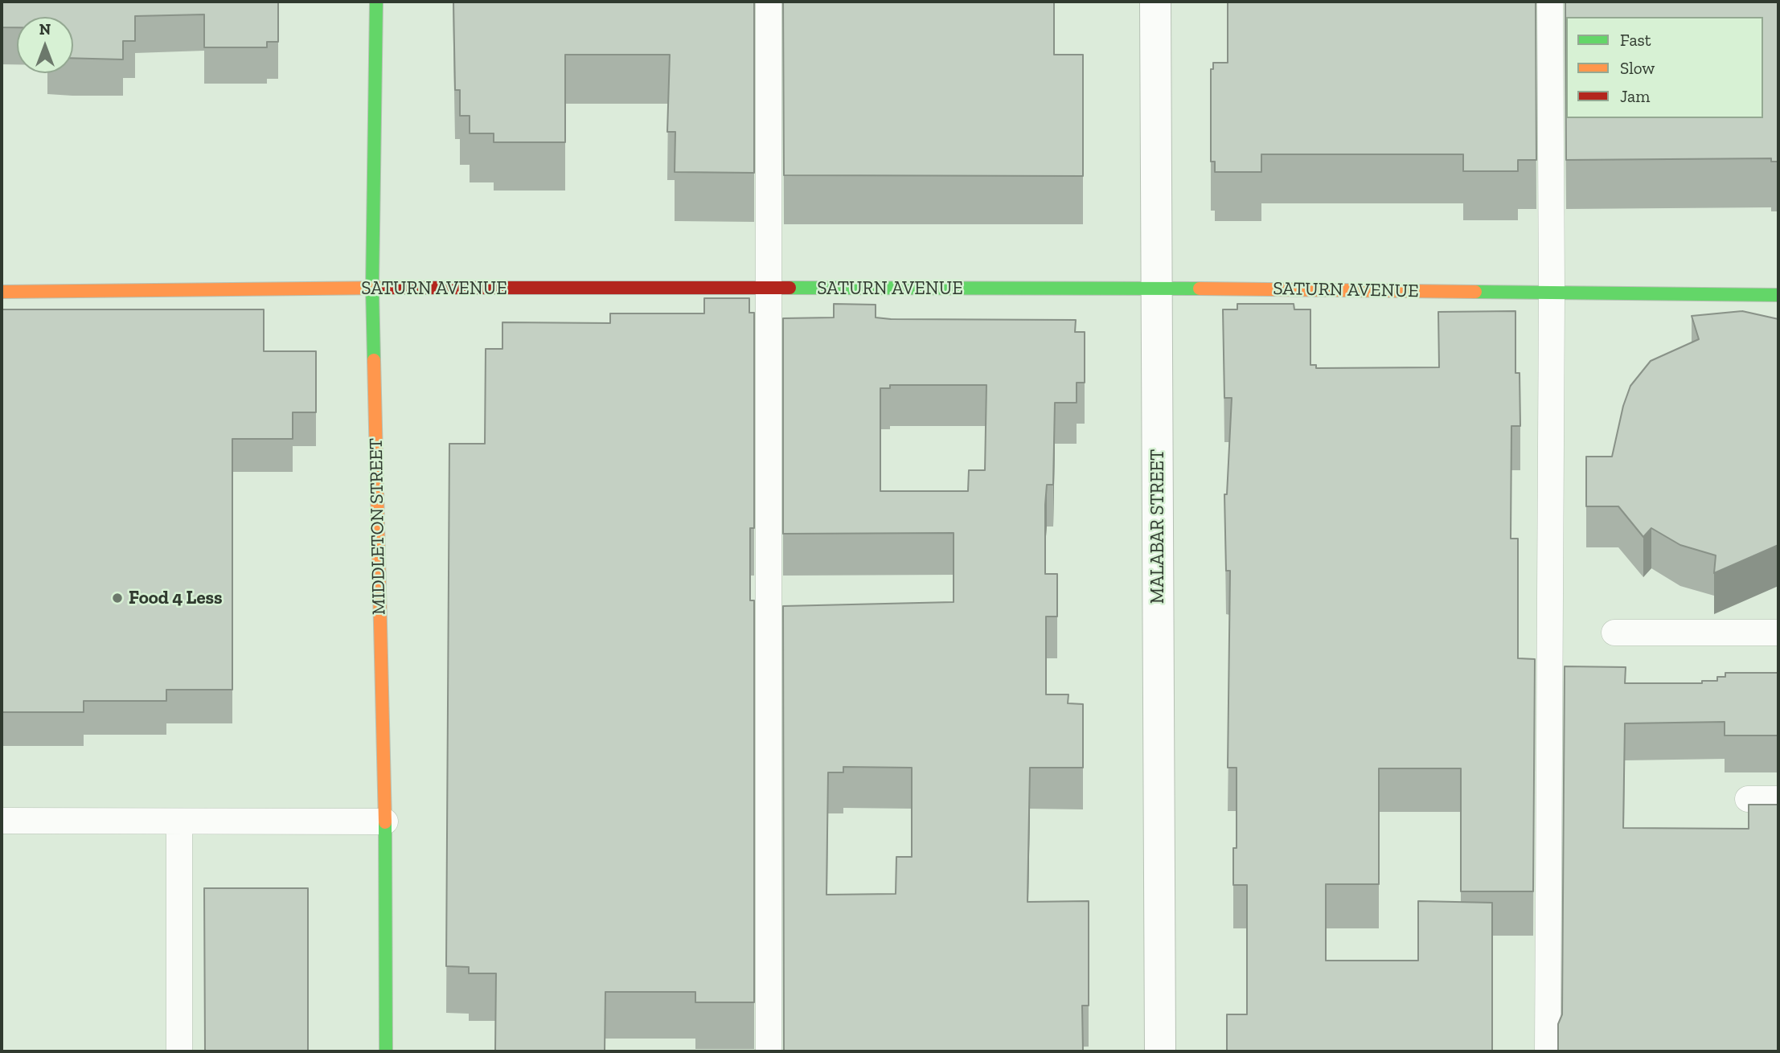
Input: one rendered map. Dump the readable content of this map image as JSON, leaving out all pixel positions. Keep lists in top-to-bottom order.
{
  "streets": {
    "street": ["SATURN AVENUE", "MIDDLETON STREET", "MALABAR STREET"]
  },
  "crossings": [
    ["SATURN AVENUE", "MIDDLETON STREET"],
    ["SATURN AVENUE", "MALABAR STREET"]
  ],
  "places": ["Food 4 Less"],
  "legend": ["Fast", "Slow", "Jam"],
  "north": "top"
}
